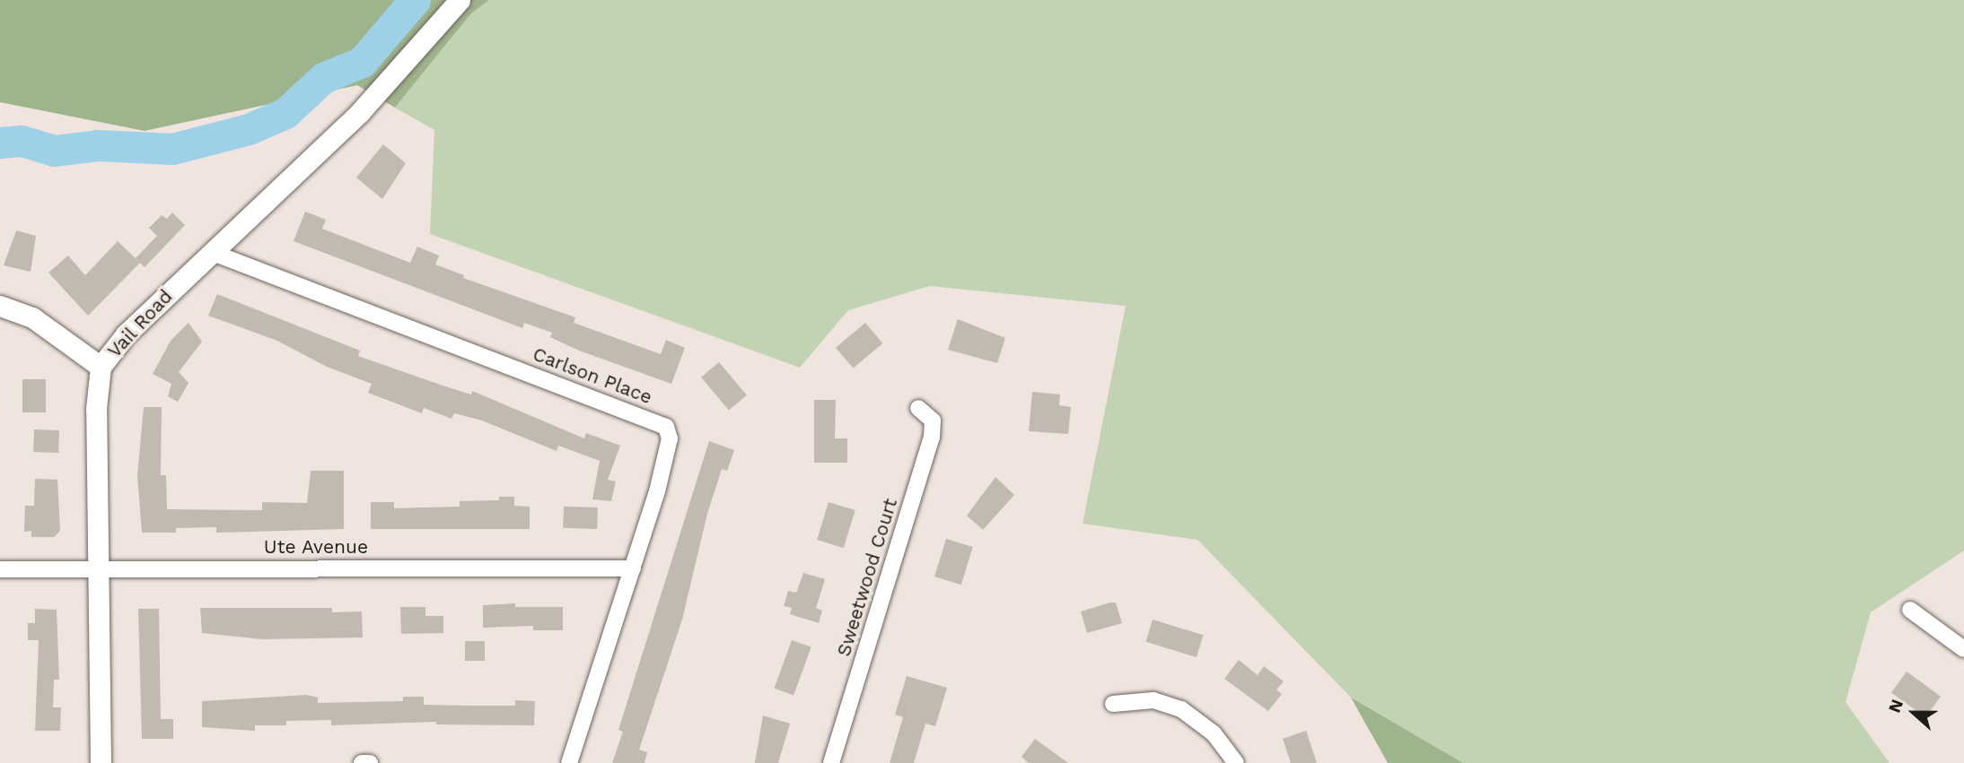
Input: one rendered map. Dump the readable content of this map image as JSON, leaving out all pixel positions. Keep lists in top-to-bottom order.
{
  "streets": {
    "street": [
      "Vail Road",
      "Carlson Place",
      "Ute Avenue",
      "Sweetwood Court"
    ]
  },
  "crossings": [
    ["Vail Road", "Carlson Place"],
    ["Vail Road", "Ute Avenue"],
    ["Carlson Place", "Ute Avenue"]
  ],
  "north": "left"
}
